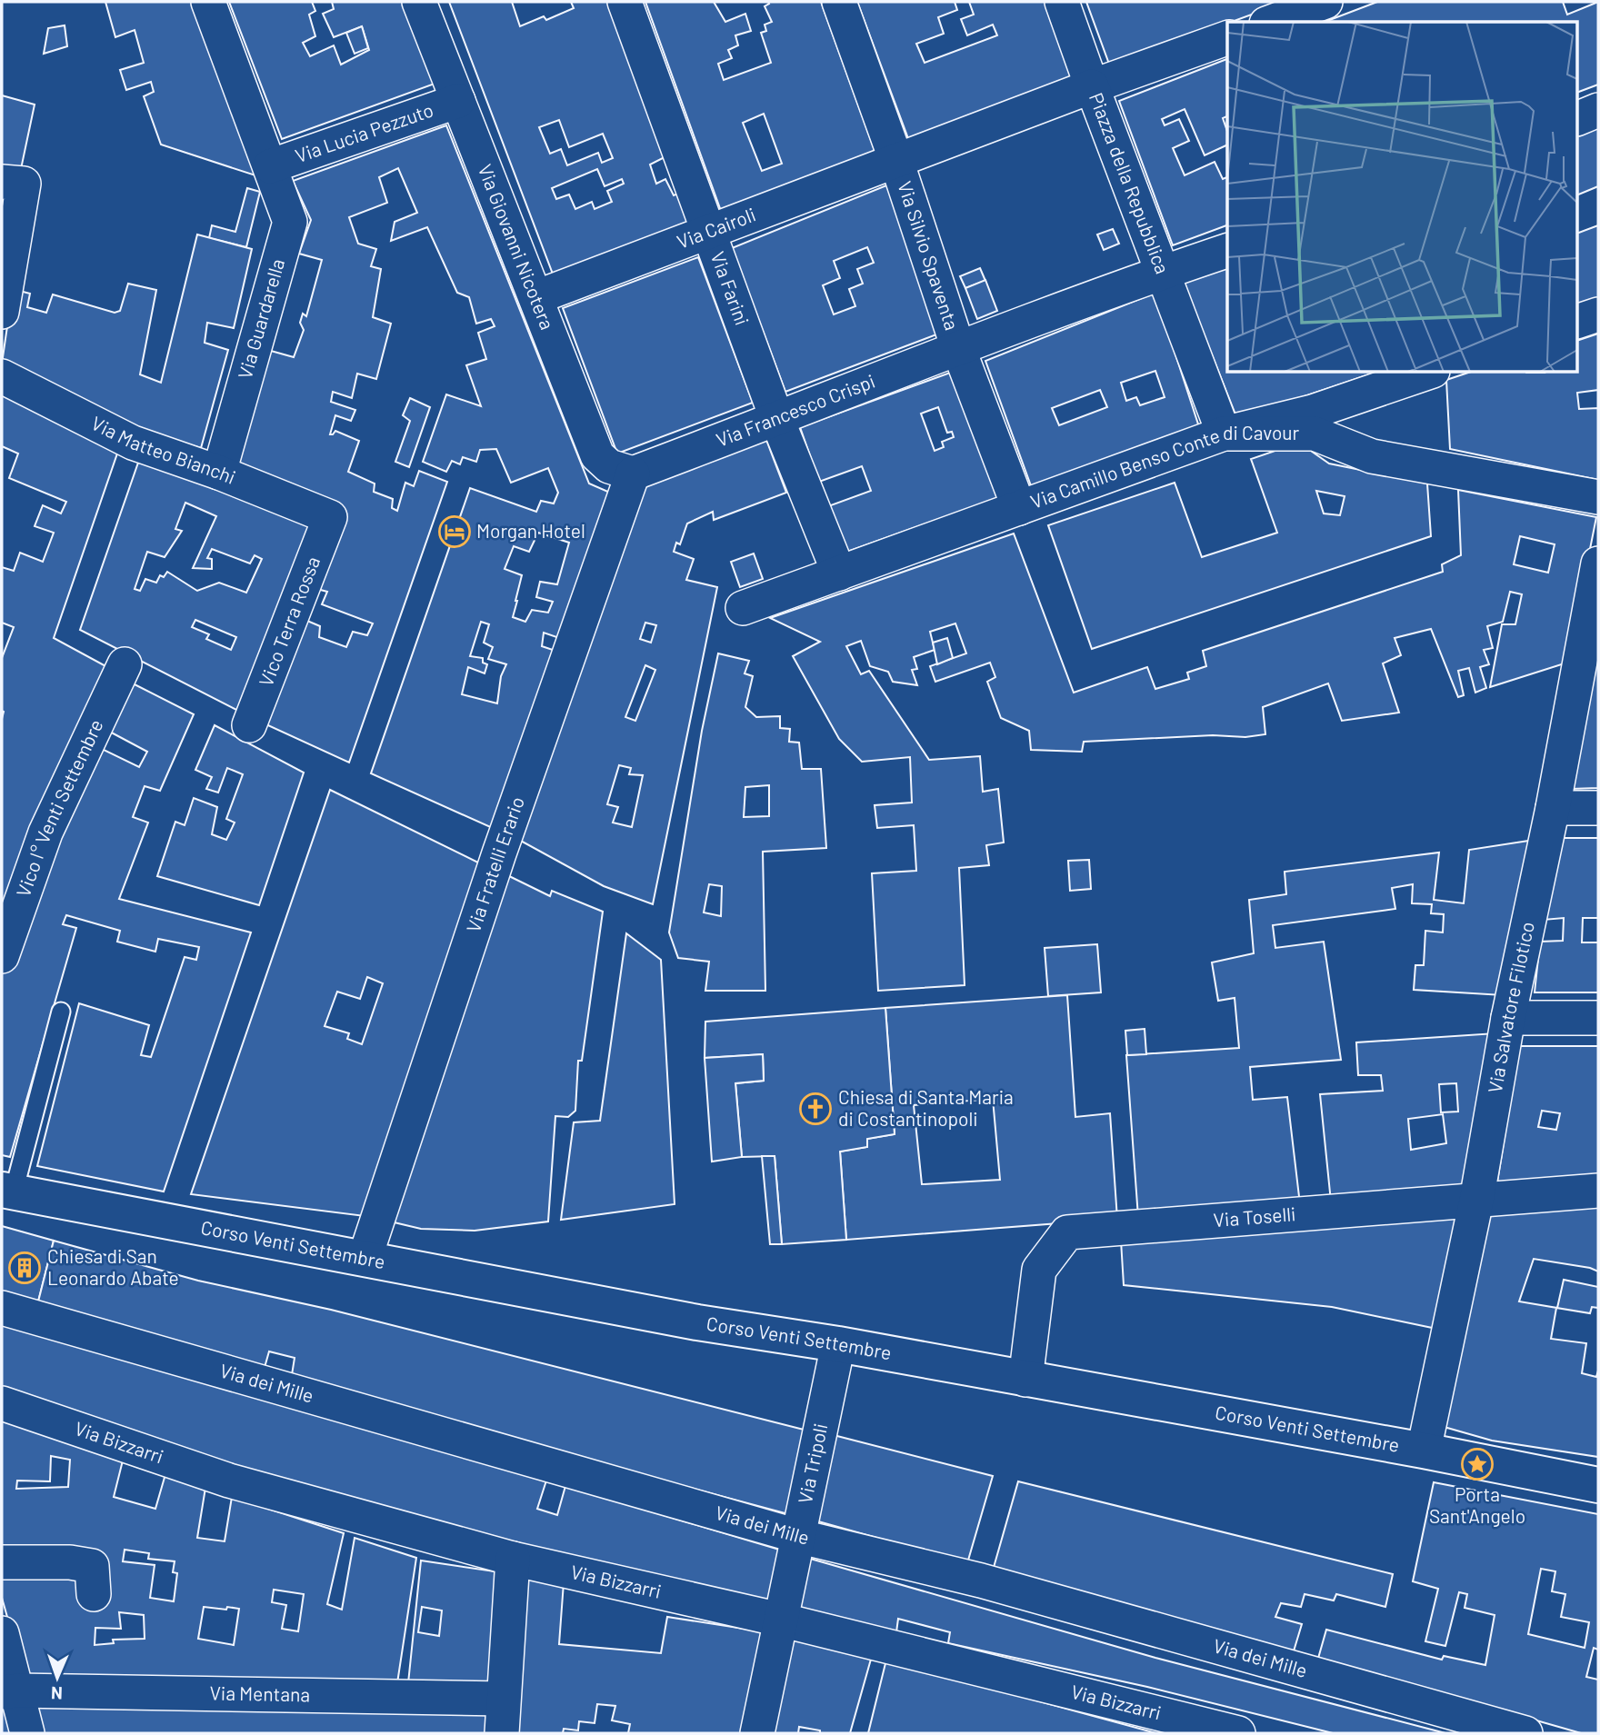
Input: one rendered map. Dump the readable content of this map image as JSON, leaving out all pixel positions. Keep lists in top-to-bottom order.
{
  "streets": {
    "street": [
      "Via Lucia Pezzuto",
      "Piazza della Repubblica",
      "Via Cairoli",
      "Via Giovanni Nicotera",
      "Via Silvio Spaventa",
      "Via Farini",
      "Via Guardarella",
      "Via Francesco Crispi",
      "Via Matteo Bianchi",
      "Via Camillo Benso Conte di Cavour",
      "Vico Terra Rossa",
      "Vico I° Venti Settembre",
      "Via Fratelli Erario",
      "Via Salvatore Filotico",
      "Via Toselli",
      "Corso Venti Settembre",
      "Via dei Mille",
      "Via Bizzarri",
      "Via Tripoli",
      "Via Mentana"
    ]
  },
  "crossings": [
    ["Via Lucia Pezzuto", "Via Giovanni Nicotera"],
    ["Via Lucia Pezzuto", "Via Guardarella"],
    ["Piazza della Repubblica", "Via Cairoli"],
    ["Piazza della Repubblica", "Via Silvio Spaventa"],
    ["Piazza della Repubblica", "Via Francesco Crispi"],
    ["Via Cairoli", "Via Giovanni Nicotera"],
    ["Via Cairoli", "Via Silvio Spaventa"],
    ["Via Cairoli", "Via Farini"],
    ["Via Giovanni Nicotera", "Via Francesco Crispi"],
    ["Via Giovanni Nicotera", "Via Fratelli Erario"],
    ["Via Silvio Spaventa", "Via Francesco Crispi"],
    ["Via Silvio Spaventa", "Via Camillo Benso Conte di Cavour"],
    ["Via Farini", "Via Francesco Crispi"],
    ["Via Farini", "Via Camillo Benso Conte di Cavour"],
    ["Via Guardarella", "Via Matteo Bianchi"],
    ["Via Francesco Crispi", "Via Fratelli Erario"],
    ["Via Matteo Bianchi", "Vico Terra Rossa"],
    ["Via Fratelli Erario", "Corso Venti Settembre"],
    ["Via Salvatore Filotico", "Via Toselli"],
    ["Via Salvatore Filotico", "Corso Venti Settembre"],
    ["Via Toselli", "Corso Venti Settembre"],
    ["Corso Venti Settembre", "Via Tripoli"],
    ["Via dei Mille", "Via Tripoli"],
    ["Via Bizzarri", "Via Tripoli"]
  ],
  "places": {
    "hotel": ["Morgan Hotel"],
    "church": ["Chiesa di Santa Maria di Costantinopoli"],
    "building": ["Chiesa di San Leonardo Abate"],
    "place": ["Porta Sant'Angelo"]
  },
  "north": "bottom"
}
